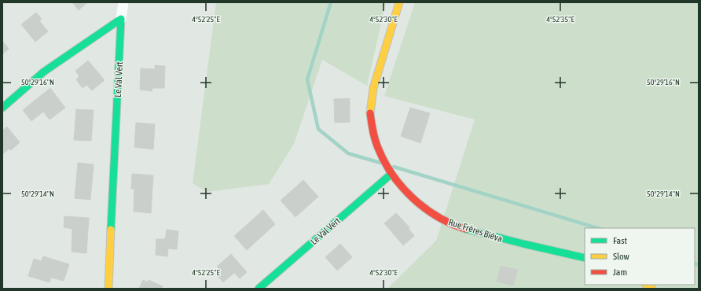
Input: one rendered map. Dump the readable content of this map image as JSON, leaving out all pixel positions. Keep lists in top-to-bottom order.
{
  "streets": {
    "street": ["Le Val Vert", "Rue Frères Biéva"]
  },
  "crossings": [
    ["Le Val Vert", "Rue Frères Biéva"]
  ],
  "legend": ["Fast", "Slow", "Jam"],
  "coordinates": [
    "4°52'25\"E",
    "4°52'30\"E",
    "4°52'35\"E",
    "50°29'16\"N",
    "50°29'14\"N"
  ]
}
